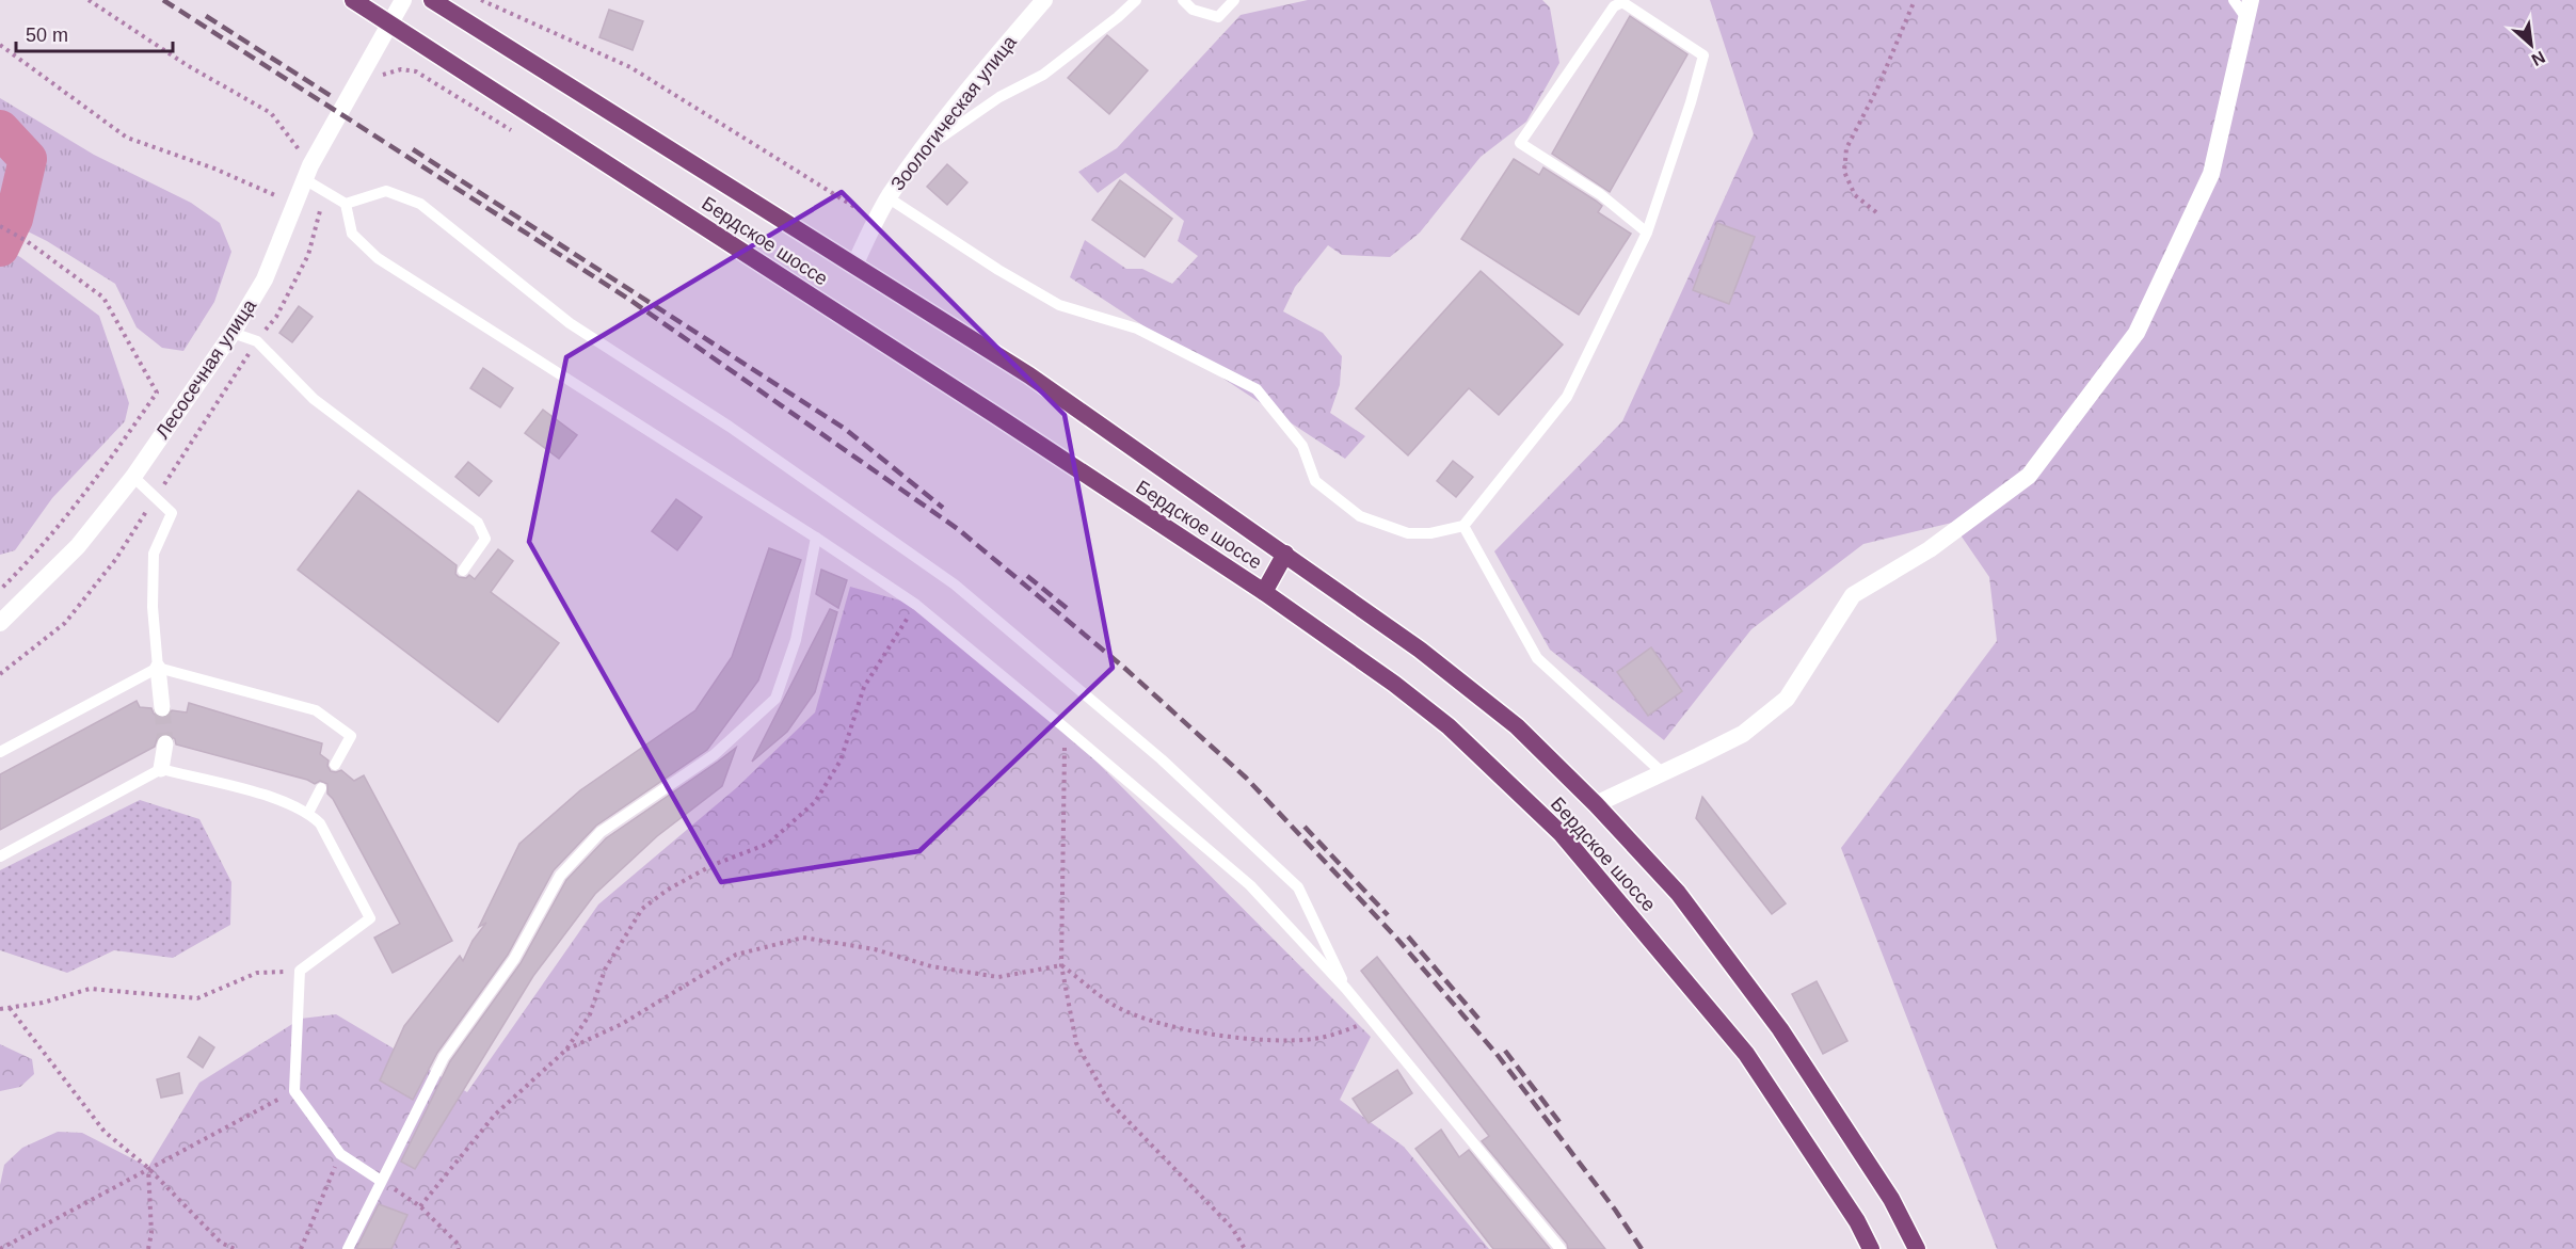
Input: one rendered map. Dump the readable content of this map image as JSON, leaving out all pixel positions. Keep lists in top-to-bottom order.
{
  "streets": {
    "highway": ["Бердское шоссе"],
    "street": ["Зоологическая улица", "Лесосечная улица"]
  },
  "crossings": [
    ["Зоологическая улица", "Бердское шоссе"],
    ["Бердское шоссе", "Лесосечная улица"]
  ],
  "scale_bar": "50 m",
  "north": "bottom right"
}
